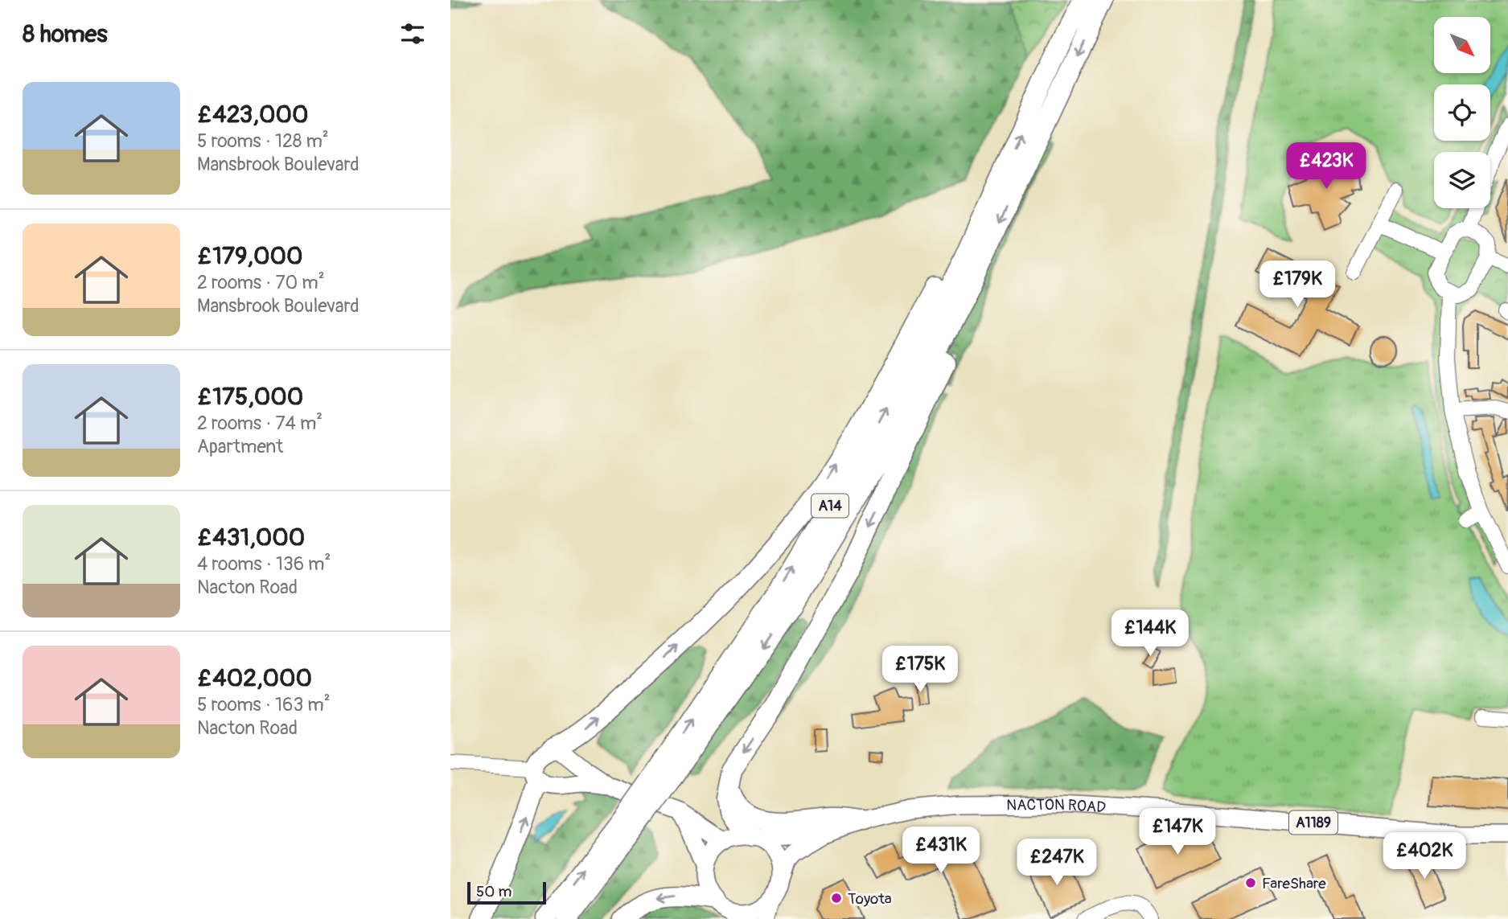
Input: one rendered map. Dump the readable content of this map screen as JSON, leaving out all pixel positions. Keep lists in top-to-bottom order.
{
  "streets": {
    "highway": ["A14"],
    "main road": ["NACTON ROAD", "A1189"]
  },
  "crossings": [
    ["A14", "NACTON ROAD"]
  ],
  "places": ["FareShare", "Toyota"],
  "scale_bar": "50 m",
  "north": "bottom right",
  "page": {
    "heading": "8 homes",
    "list": [
      {
        "name": "£423,000",
        "note": "5 rooms · 128 m² · Mansbrook Boulevard"
      },
      {
        "name": "£179,000",
        "note": "2 rooms · 70 m² · Mansbrook Boulevard"
      },
      {
        "name": "£175,000",
        "note": "2 rooms · 74 m² · Apartment"
      },
      {
        "name": "£431,000",
        "note": "4 rooms · 136 m² · Nacton Road"
      },
      {
        "name": "£402,000",
        "note": "5 rooms · 163 m² · Nacton Road"
      }
    ],
    "price": [
      "£423K",
      "£179K",
      "£144K",
      "£175K",
      "£147K",
      "£431K",
      "£402K",
      "£247K"
    ],
    "scale": "50 m"
  }
}
